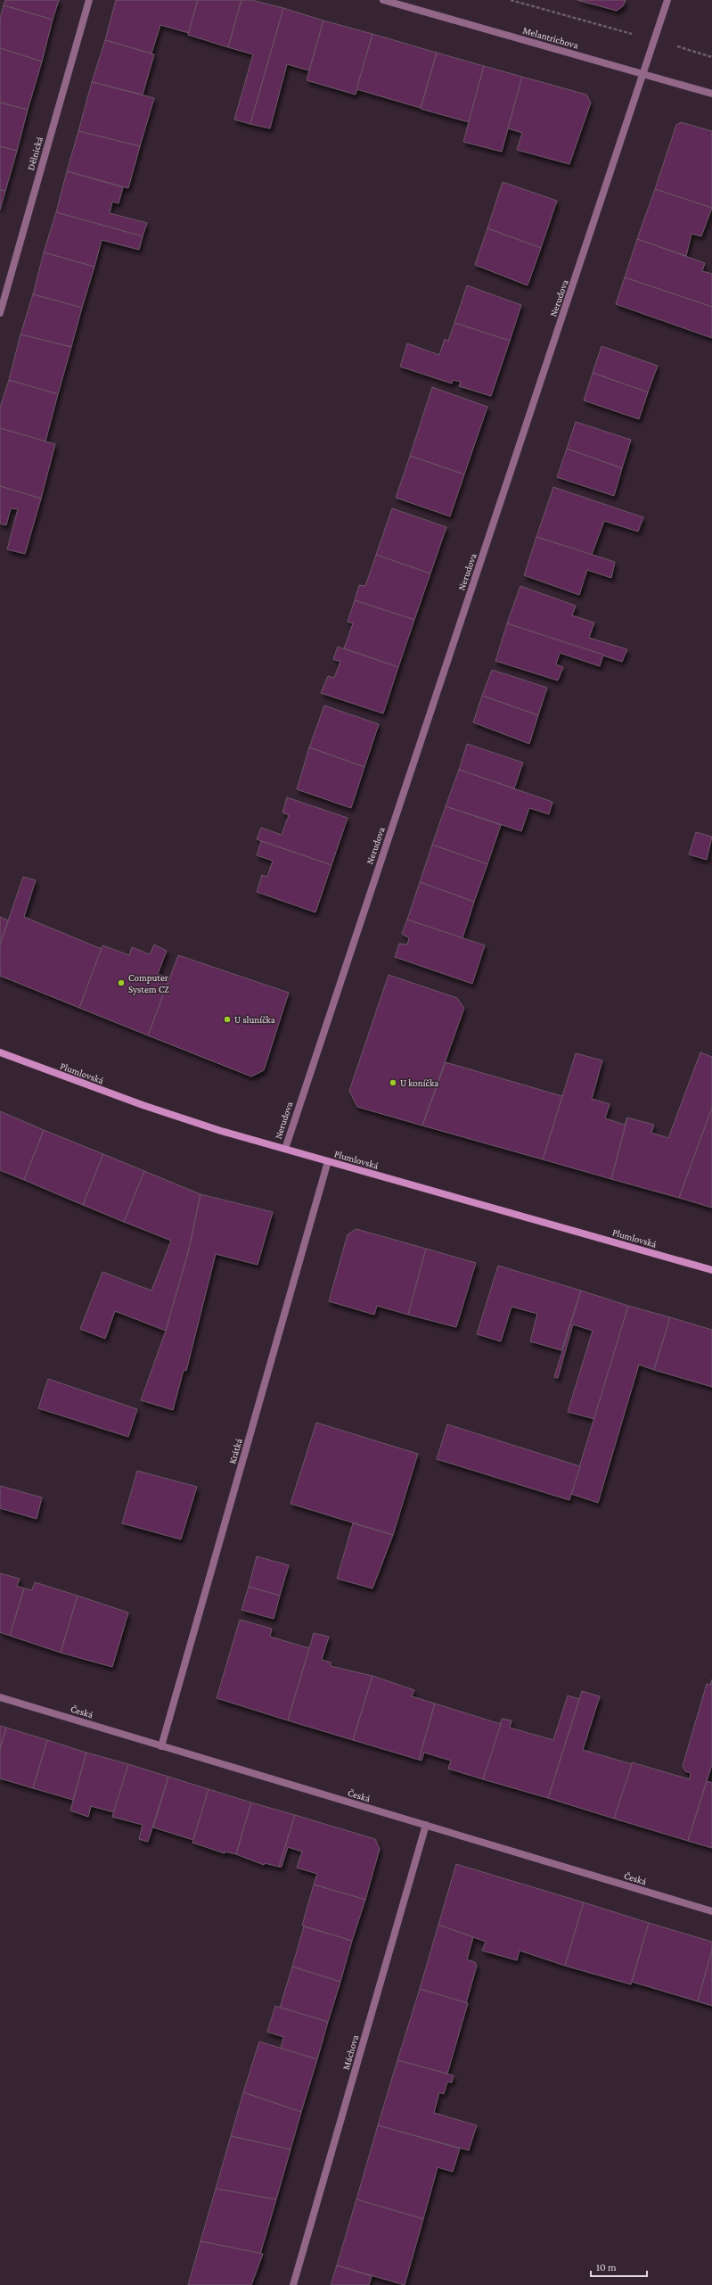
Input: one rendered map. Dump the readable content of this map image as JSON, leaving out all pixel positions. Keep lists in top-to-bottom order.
{
  "streets": {
    "main road": ["Plumlovská"],
    "street": [
      "Melantrichova",
      "Dělnická",
      "Nerudova",
      "Krátká",
      "Česká",
      "Máchova"
    ]
  },
  "crossings": [
    ["Melantrichova", "Nerudova"],
    ["Nerudova", "Plumlovská"],
    ["Plumlovská", "Krátká"],
    ["Krátká", "Česká"],
    ["Česká", "Máchova"]
  ],
  "places": ["Computer System CZ", "U sluníčka", "U koníčka"],
  "scale_bar": "10 m"
}
